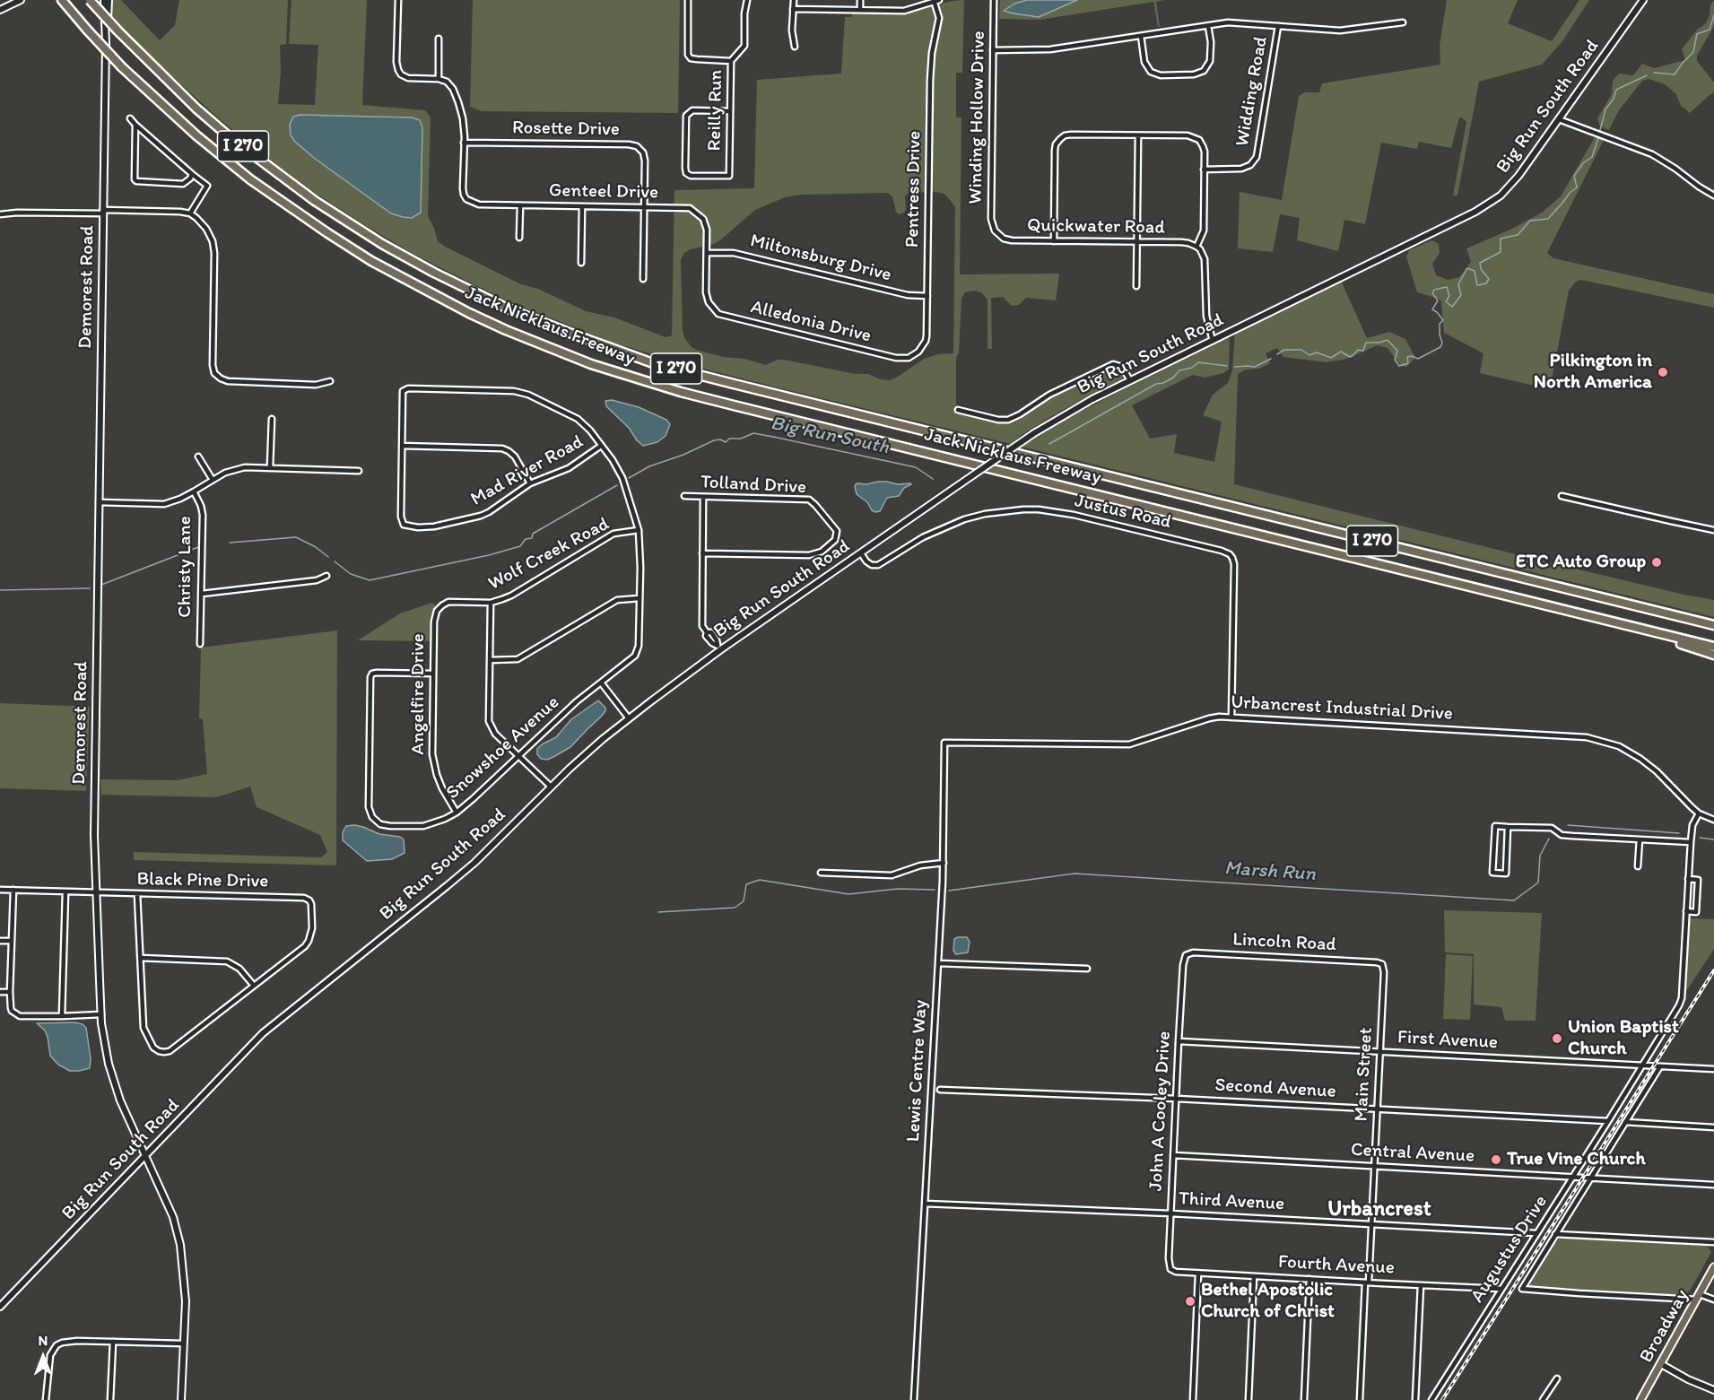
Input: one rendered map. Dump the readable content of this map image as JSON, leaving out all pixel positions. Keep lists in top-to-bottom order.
{
  "streets": {
    "highway": ["I 270", "Jack Nicklaus Freeway"],
    "main road": ["Broadway"],
    "street": [
      "Widding Road",
      "Big Run South Road",
      "Reilly Run",
      "Winding Hollow Drive",
      "Rosette Drive",
      "Pentress Drive",
      "Genteel Drive",
      "Quickwater Road",
      "Miltonsburg Drive",
      "Demorest Road",
      "Alledonia Drive",
      "Mad River Road",
      "Tolland Drive",
      "Justus Road",
      "Wolf Creek Road",
      "Christy Lane",
      "Angelfire Drive",
      "Urbancrest Industrial Drive",
      "Snowshoe Avenue",
      "Black Pine Drive",
      "Lincoln Road",
      "First Avenue",
      "Lewis Centre Way",
      "Main Street",
      "Second Avenue",
      "John A Cooley Drive",
      "Central Avenue",
      "Third Avenue",
      "Augustus Drive",
      "Fourth Avenue"
    ]
  },
  "crossings": [
    ["Big Run South Road", "Demorest Road"],
    ["Big Run South Road", "Justus Road"],
    ["Winding Hollow Drive", "Quickwater Road"],
    ["Rosette Drive", "Genteel Drive"],
    ["Pentress Drive", "Miltonsburg Drive"],
    ["Pentress Drive", "Alledonia Drive"],
    ["Genteel Drive", "Miltonsburg Drive"],
    ["Genteel Drive", "Alledonia Drive"],
    ["Demorest Road", "Black Pine Drive"],
    ["Justus Road", "Urbancrest Industrial Drive"],
    ["Wolf Creek Road", "Angelfire Drive"],
    ["Angelfire Drive", "Snowshoe Avenue"],
    ["Urbancrest Industrial Drive", "Lewis Centre Way"],
    ["Urbancrest Industrial Drive", "Augustus Drive"],
    ["Lincoln Road", "Main Street"],
    ["Lincoln Road", "John A Cooley Drive"],
    ["First Avenue", "Main Street"],
    ["First Avenue", "John A Cooley Drive"],
    ["First Avenue", "Augustus Drive"],
    ["Lewis Centre Way", "Third Avenue"],
    ["Main Street", "Second Avenue"],
    ["Main Street", "Central Avenue"],
    ["Main Street", "Third Avenue"],
    ["Main Street", "Fourth Avenue"],
    ["Second Avenue", "John A Cooley Drive"],
    ["Second Avenue", "Augustus Drive"],
    ["John A Cooley Drive", "Central Avenue"],
    ["John A Cooley Drive", "Third Avenue"],
    ["John A Cooley Drive", "Fourth Avenue"],
    ["Central Avenue", "Augustus Drive"],
    ["Third Avenue", "Augustus Drive"],
    ["Augustus Drive", "Fourth Avenue"]
  ],
  "districts": ["Urbancrest"],
  "water": ["Big Run South", "Marsh Run"],
  "places": [
    "Pilkington in North America",
    "ETC Auto Group",
    "Union Baptist Church",
    "True Vine Church",
    "Bethel Apostolic Church of Christ"
  ],
  "north": "top"
}
